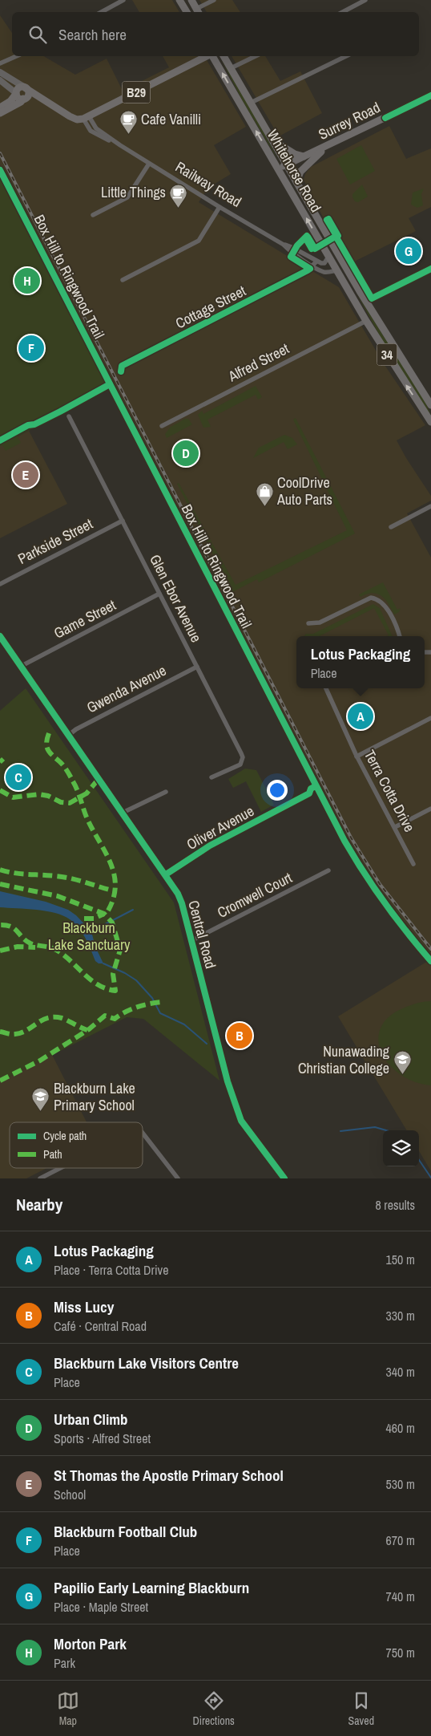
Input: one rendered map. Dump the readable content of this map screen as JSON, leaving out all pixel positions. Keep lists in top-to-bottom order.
{
  "streets": {
    "main road": [
      "B29",
      "Surrey Road",
      "Whitehorse Road",
      "34"
    ],
    "street": [
      "Railway Road",
      "Cottage Street",
      "Alfred Street",
      "Parkside Street",
      "Glen Ebor Avenue",
      "Game Street",
      "Gwenda Avenue",
      "Terra Cotta Drive",
      "Oliver Avenue",
      "Cromwell Court",
      "Central Road"
    ],
    "cycle path": ["Box Hill to Ringwood Trail"]
  },
  "crossings": [
    ["B29", "Railway Road"],
    ["Surrey Road", "Whitehorse Road"],
    ["Whitehorse Road", "Railway Road"],
    ["Whitehorse Road", "Alfred Street"],
    ["Railway Road", "Cottage Street"],
    ["Parkside Street", "Glen Ebor Avenue"],
    ["Glen Ebor Avenue", "Game Street"],
    ["Glen Ebor Avenue", "Gwenda Avenue"],
    ["Game Street", "Central Road"],
    ["Gwenda Avenue", "Central Road"],
    ["Oliver Avenue", "Central Road"],
    ["Cromwell Court", "Central Road"]
  ],
  "parks": ["Blackburn Lake Sanctuary"],
  "places": {
    "cafe": ["Cafe Vanilli", "Little Things"],
    "shop": ["CoolDrive Auto Parts"],
    "school or university": ["Nunawading Christian College", "Blackburn Lake Primary School"]
  },
  "legend": ["Cycle path", "Path"],
  "page": {
    "search": "Search here",
    "pins": [
      "G",
      "H",
      "F",
      "D",
      "E",
      "A",
      "C",
      "B"
    ],
    "popup": ["Lotus Packaging", "Place"],
    "heading": ["Nearby", "8 results"],
    "list": [
      {
        "mark": "A",
        "name": "Lotus Packaging",
        "note": "Place · Terra Cotta Drive",
        "value": "150 m"
      },
      {
        "mark": "B",
        "name": "Miss Lucy",
        "note": "Café · Central Road",
        "value": "330 m"
      },
      {
        "mark": "C",
        "name": "Blackburn Lake Visitors Centre",
        "note": "Place",
        "value": "340 m"
      },
      {
        "mark": "D",
        "name": "Urban Climb",
        "note": "Sports · Alfred Street",
        "value": "460 m"
      },
      {
        "mark": "E",
        "name": "St Thomas the Apostle Primary School",
        "note": "School",
        "value": "530 m"
      },
      {
        "mark": "F",
        "name": "Blackburn Football Club",
        "note": "Place",
        "value": "670 m"
      },
      {
        "mark": "G",
        "name": "Papilio Early Learning Blackburn",
        "note": "Place · Maple Street",
        "value": "740 m"
      },
      {
        "mark": "H",
        "name": "Morton Park",
        "note": "Park",
        "value": "750 m"
      }
    ],
    "nav": ["Map", "Directions", "Saved"]
  }
}
